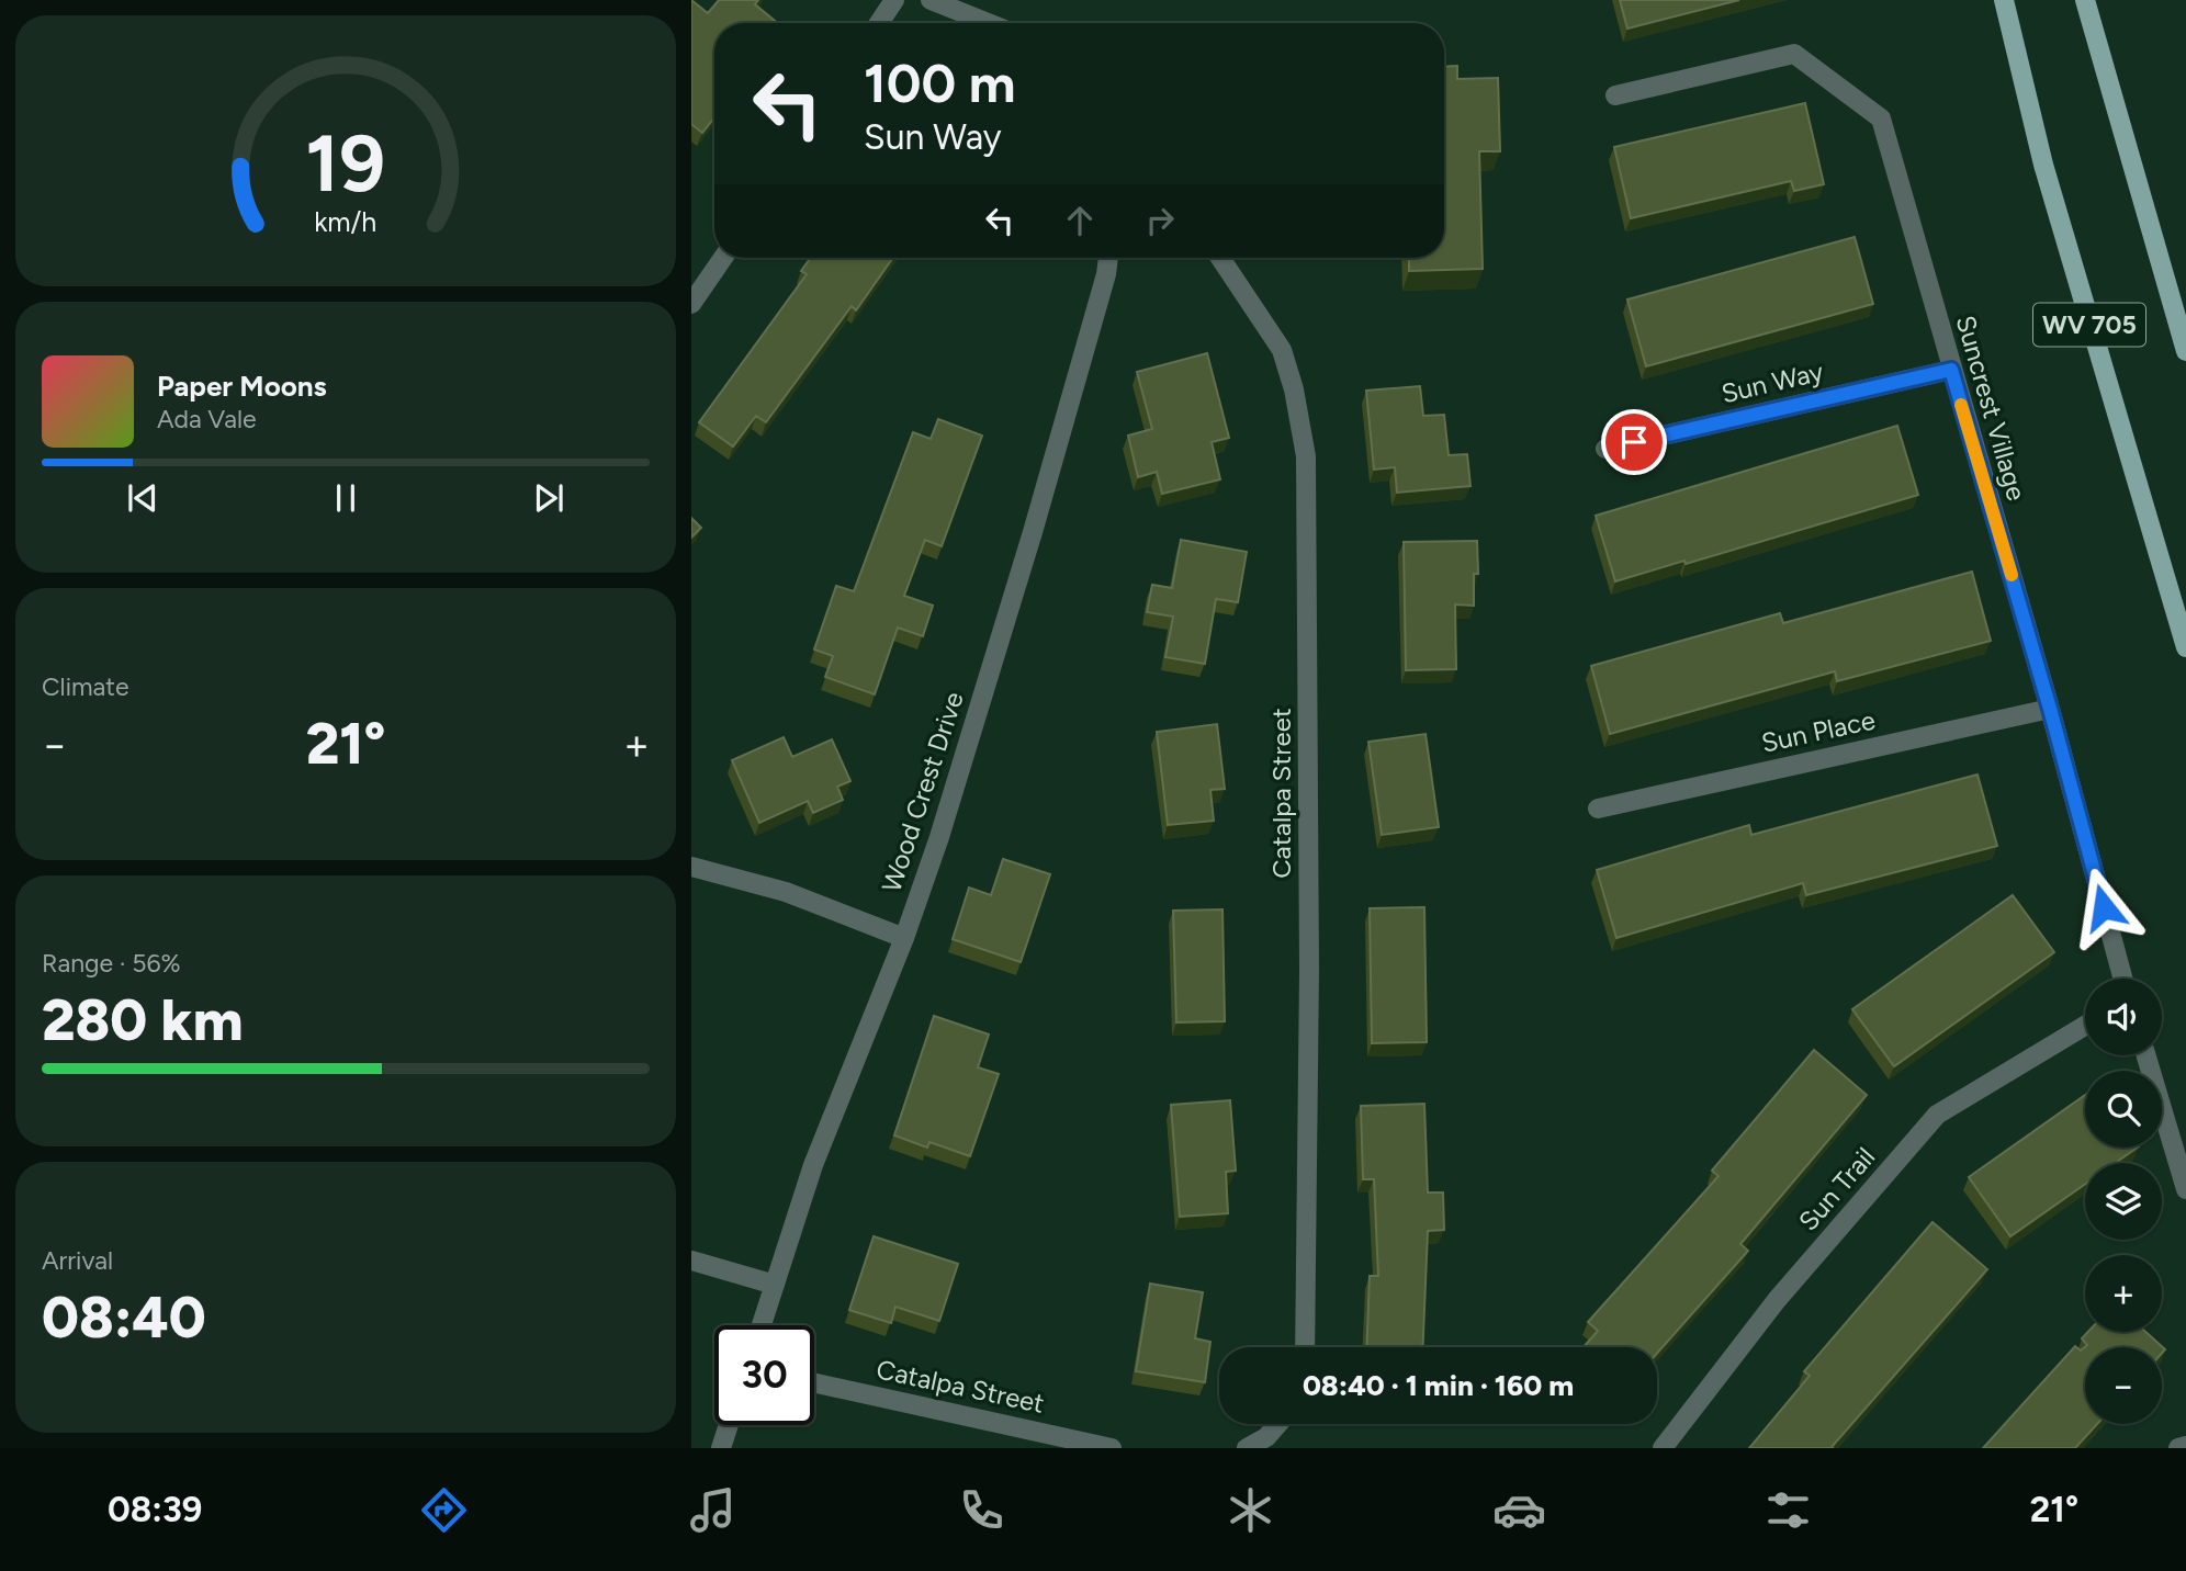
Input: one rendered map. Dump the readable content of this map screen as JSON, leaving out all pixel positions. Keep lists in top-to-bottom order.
{
  "streets": {
    "main road": ["WV 705"],
    "street": [
      "Sun Way",
      "Suncrest Village",
      "Sun Place",
      "Wood Crest Drive",
      "Catalpa Street",
      "Sun Trail"
    ]
  },
  "crossings": [
    ["Sun Way", "Suncrest Village"],
    ["Suncrest Village", "Sun Place"]
  ],
  "page": {
    "turn": ["100 m", "Sun Way"],
    "song": ["Paper Moons", "Ada Vale"],
    "tile": [
      "Climate",
      ["Range · 56%", "280 km"],
      ["Arrival", "08:40"]
    ],
    "heat": ["−", "21°", "+"],
    "map_buttons": ["+", "−"],
    "limit": "30",
    "trip": "08:40 · 1 min · 160 m",
    "tabs": ["08:39", "21°"],
    "gauge": ["19", "km/h"]
  }
}
